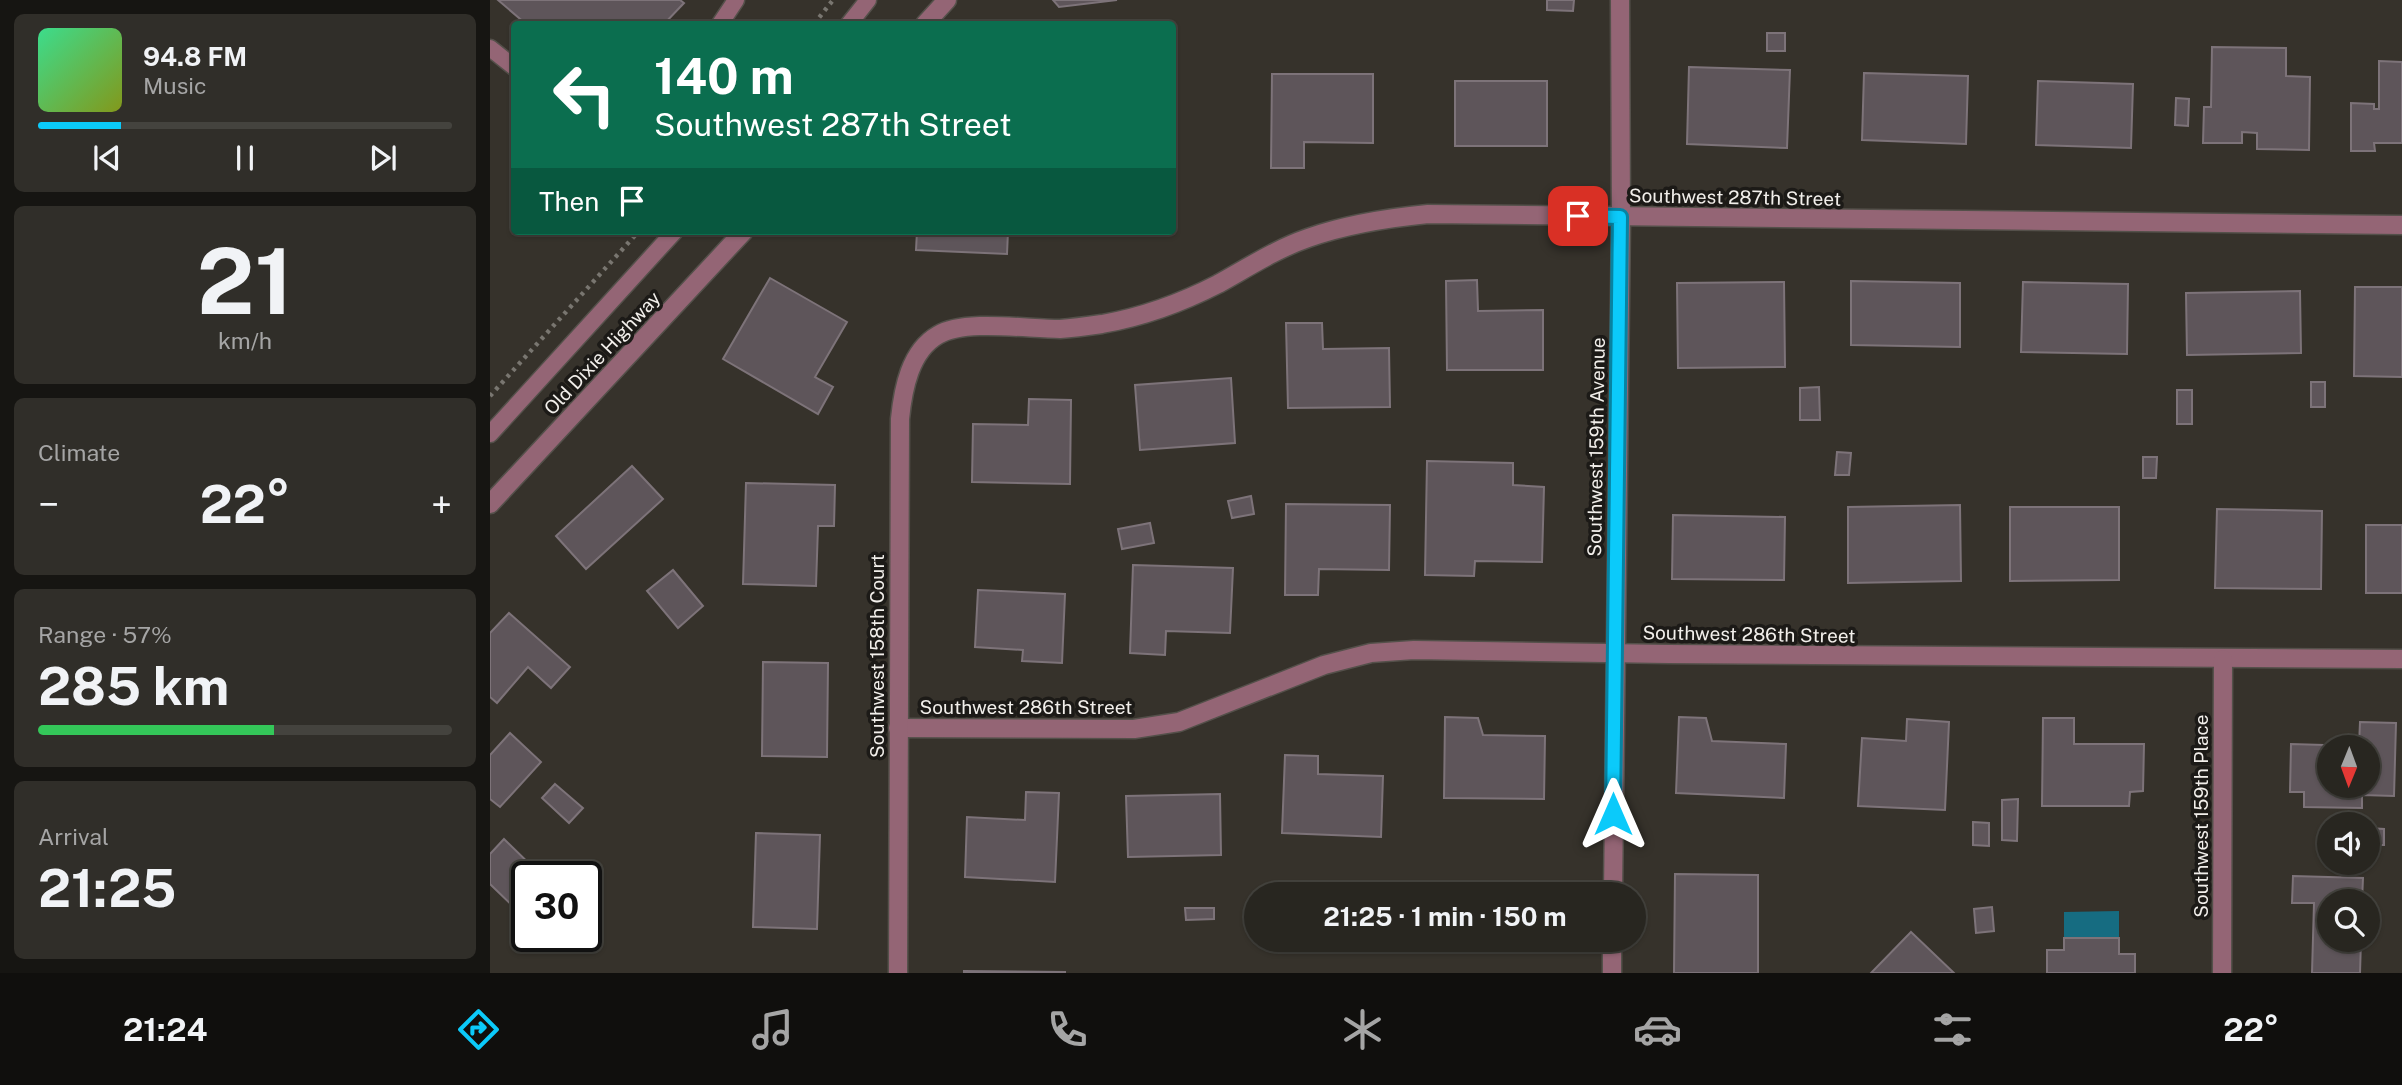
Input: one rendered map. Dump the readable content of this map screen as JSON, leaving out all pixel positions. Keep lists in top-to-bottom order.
{
  "streets": {
    "street": [
      "Southwest 287th Street",
      "Old Dixie Highway",
      "Southwest 159th Avenue",
      "Southwest 286th Street",
      "Southwest 158th Court",
      "Southwest 159th Place"
    ]
  },
  "crossings": [
    ["Southwest 287th Street", "Southwest 159th Avenue"],
    ["Southwest 287th Street", "Southwest 158th Court"],
    ["Southwest 159th Avenue", "Southwest 286th Street"],
    ["Southwest 286th Street", "Southwest 158th Court"],
    ["Southwest 286th Street", "Southwest 159th Place"]
  ],
  "north": "bottom",
  "page": {
    "turn": ["140 m", "Southwest 287th Street"],
    "song": ["94.8 FM", "Music"],
    "then": "Then",
    "tile": [
      ["21", "km/h"],
      "Climate",
      ["Range · 57%", "285 km"],
      ["Arrival", "21:25"]
    ],
    "heat": ["−", "22°", "+"],
    "limit": "30",
    "trip": "21:25 · 1 min · 150 m",
    "tabs": ["21:24", "22°"]
  }
}
